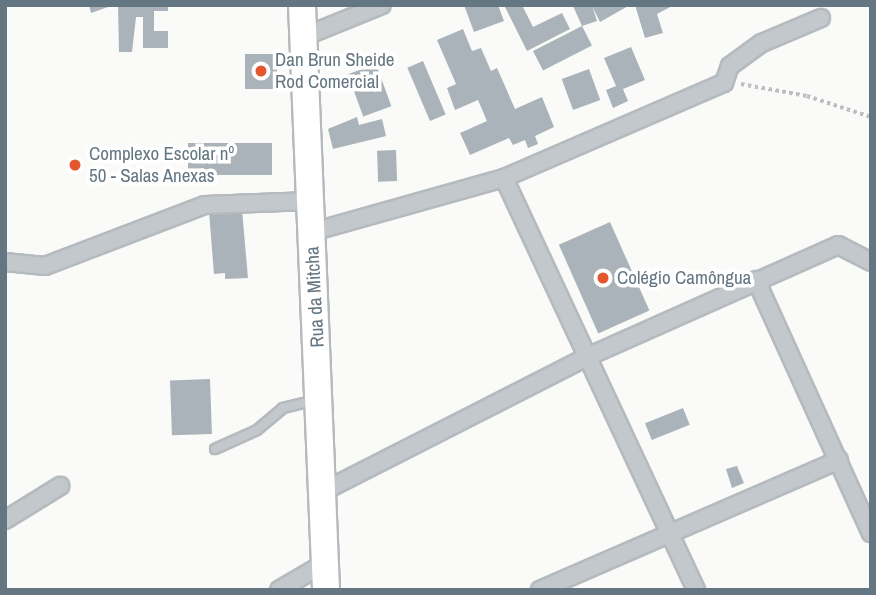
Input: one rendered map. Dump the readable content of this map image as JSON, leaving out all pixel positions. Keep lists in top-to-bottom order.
{
  "streets": {
    "main road": ["Rua da Mitcha"]
  },
  "places": ["Dan Brun Sheide Rod Comercial", "Complexo Escolar nº 50 - Salas Anexas", "Colégio Camôngua"]
}
